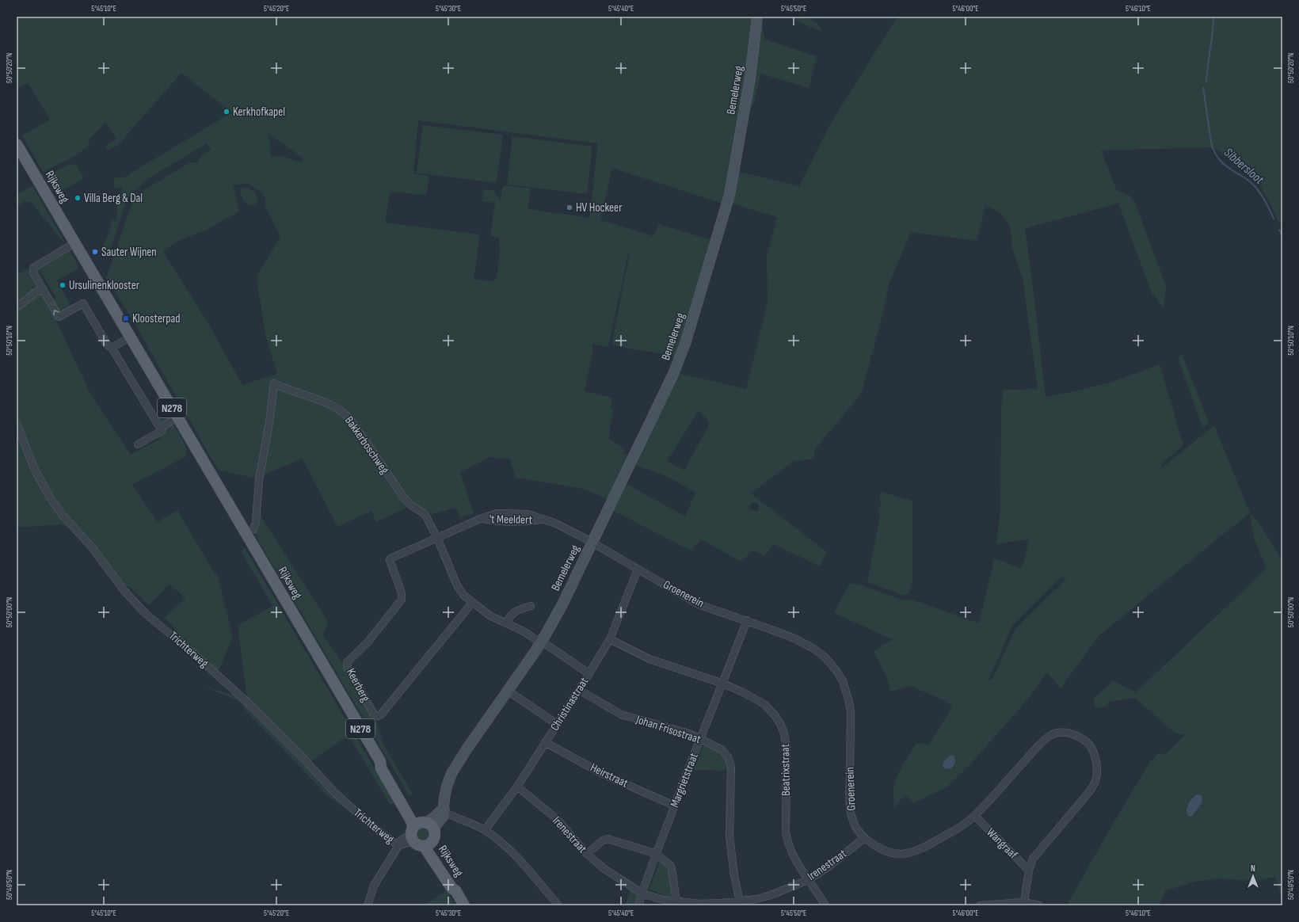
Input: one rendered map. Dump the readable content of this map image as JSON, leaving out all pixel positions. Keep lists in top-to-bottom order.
{
  "streets": {
    "main road": ["Rijksweg", "N278"],
    "street": [
      "Bemelerweg",
      "Bakkerboschweg",
      "'t Meeldert",
      "Groenerein",
      "Trichterweg",
      "Keerberg",
      "Christinastraat",
      "Johan Frisostraat",
      "Beatrixstraat",
      "Heirstraat",
      "Margrietstraat",
      "Irenestraat",
      "Wangraaf"
    ]
  },
  "crossings": [
    ["Bemelerweg", "Rijksweg"],
    ["Bemelerweg", "Bakkerboschweg"],
    ["Bemelerweg", "'t Meeldert"],
    ["Bemelerweg", "Groenerein"],
    ["Rijksweg", "Bakkerboschweg"],
    ["Bakkerboschweg", "'t Meeldert"],
    ["Bakkerboschweg", "Keerberg"],
    ["'t Meeldert", "Groenerein"],
    ["'t Meeldert", "Keerberg"],
    ["Groenerein", "Christinastraat"],
    ["Groenerein", "Margrietstraat"],
    ["Groenerein", "Irenestraat"],
    ["Groenerein", "Wangraaf"],
    ["Christinastraat", "Johan Frisostraat"],
    ["Christinastraat", "Beatrixstraat"],
    ["Christinastraat", "Heirstraat"],
    ["Christinastraat", "Irenestraat"],
    ["Johan Frisostraat", "Margrietstraat"],
    ["Johan Frisostraat", "Irenestraat"],
    ["Beatrixstraat", "Margrietstraat"],
    ["Beatrixstraat", "Irenestraat"],
    ["Heirstraat", "Margrietstraat"],
    ["Margrietstraat", "Irenestraat"]
  ],
  "water": ["Sibbersloot"],
  "places": {
    "other": [
      "Kerkhofkapel",
      "Villa Berg & Dal",
      "HV Hockeer",
      "Sauter Wijnen",
      "Ursulinenklooster"
    ],
    "transit": ["Kloosterpad"]
  },
  "north": "top",
  "coordinates": [
    "5°45'10\"E",
    "5°45'20\"E",
    "5°45'30\"E",
    "5°45'40\"E",
    "5°45'50\"E",
    "5°46'00\"E",
    "5°46'10\"E",
    "50°50'20\"N",
    "50°50'10\"N",
    "50°50'00\"N",
    "50°49'50\"N"
  ]
}
